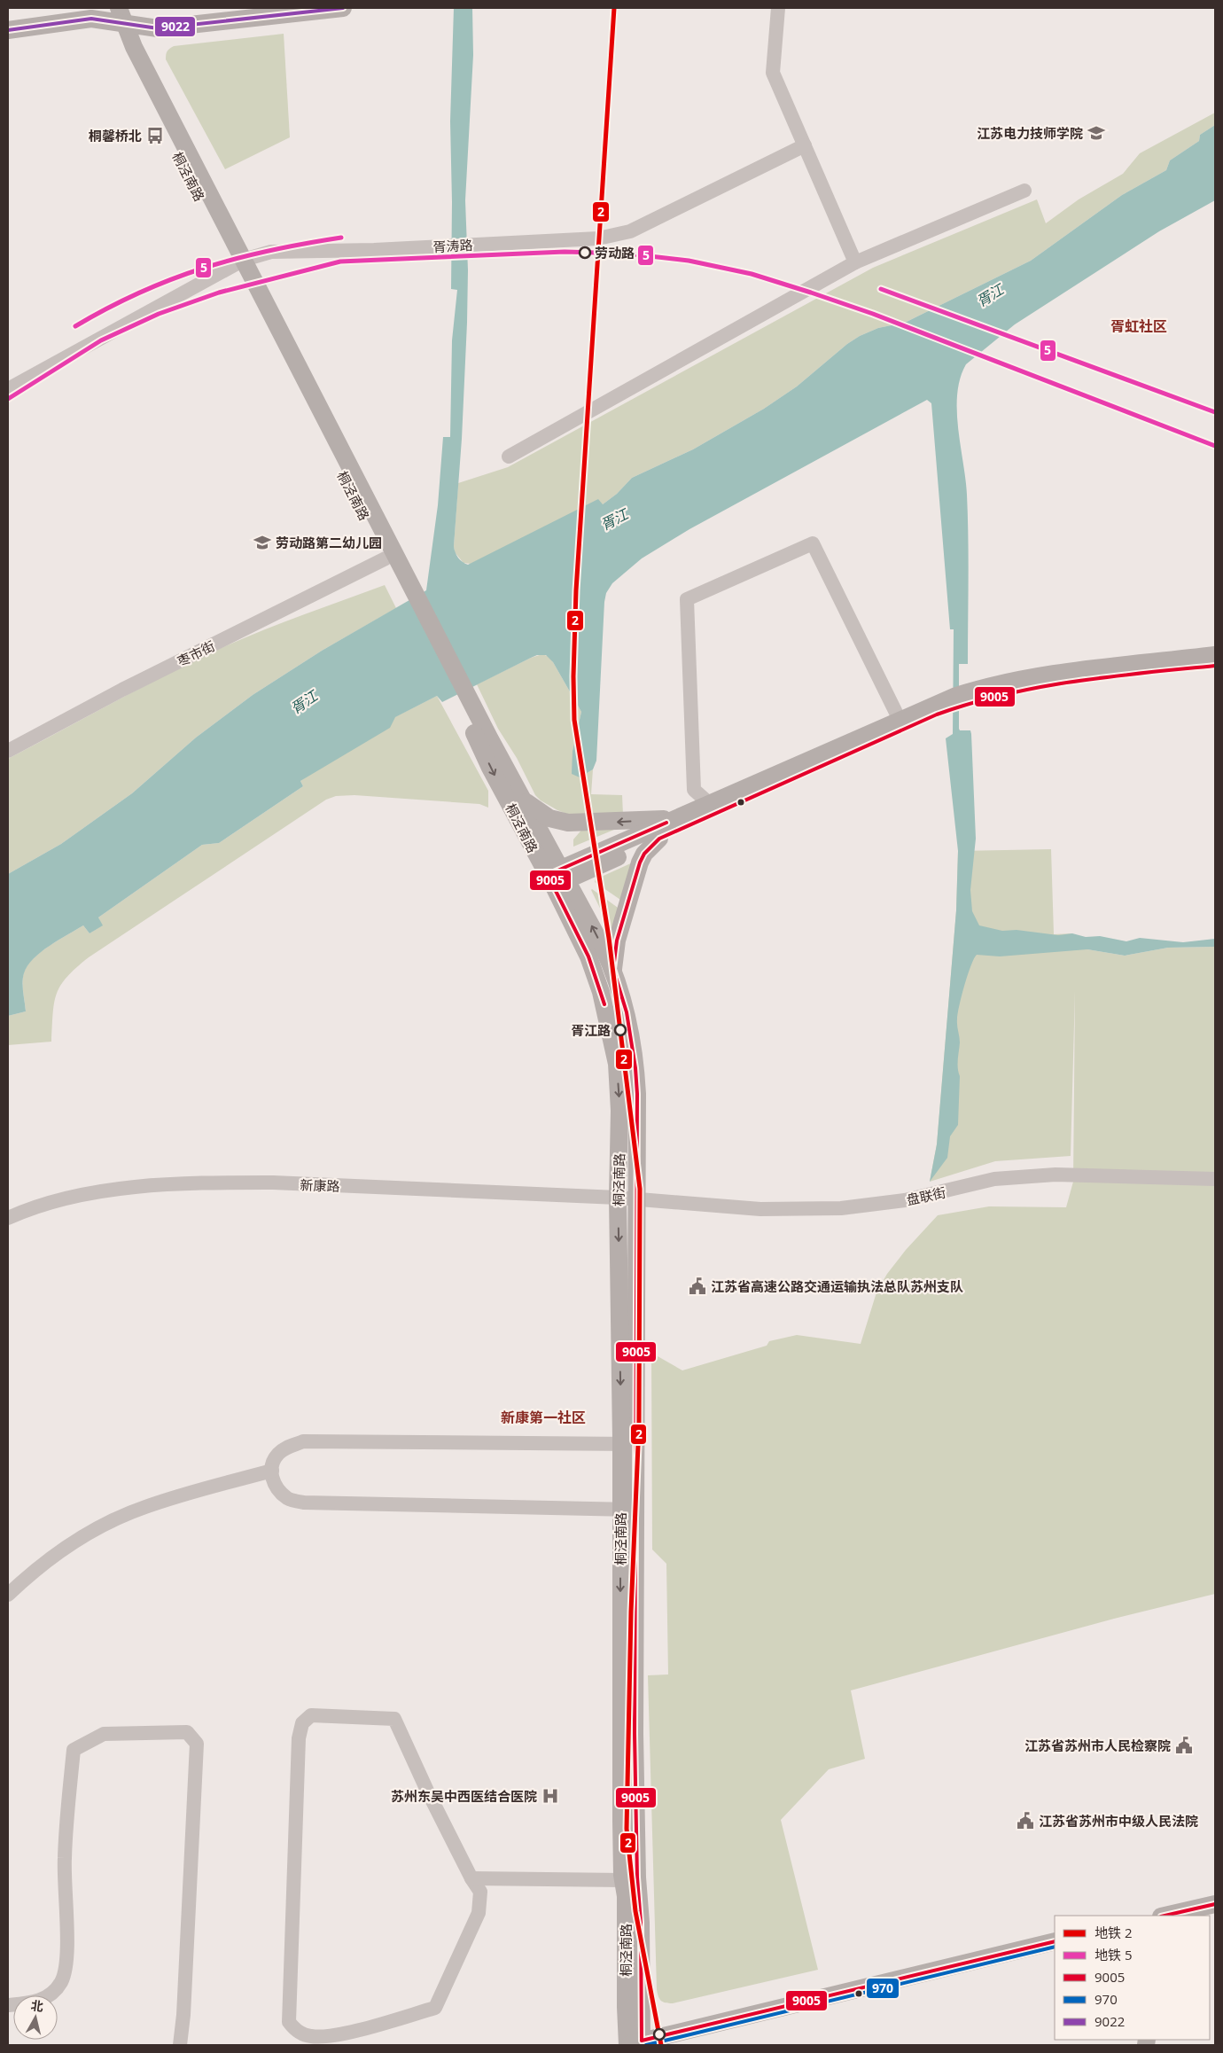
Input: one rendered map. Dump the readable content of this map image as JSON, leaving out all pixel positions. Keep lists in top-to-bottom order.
{
  "streets": {
    "main road": ["桐泾南路"],
    "street": [
      "胥涛路",
      "枣市街",
      "新康路",
      "盘联街"
    ]
  },
  "crossings": [
    ["桐泾南路", "胥涛路"],
    ["桐泾南路", "枣市街"],
    ["桐泾南路", "新康路"],
    ["桐泾南路", "盘联街"],
    ["新康路", "盘联街"]
  ],
  "districts": ["胥虹社区", "新康第一社区"],
  "water": ["胥江"],
  "places": {
    "school or university": ["江苏电力技师学院", "劳动路第二幼儿园"],
    "bus stop": ["桐馨桥北"],
    "other": ["劳动路", "胥江路"],
    "public building": ["江苏省高速公路交通运输执法总队苏州支队", "江苏省苏州市人民检察院", "江苏省苏州市中级人民法院"],
    "hospital": ["苏州东吴中西医结合医院"]
  },
  "lines": [
    "metro line 2",
    "transit line 9022",
    "metro line 5",
    "transit line 9005",
    "transit line 970"
  ],
  "legend": [
    "地铁 2",
    "地铁 5",
    "9005",
    "970",
    "9022"
  ],
  "north": "top"
}
